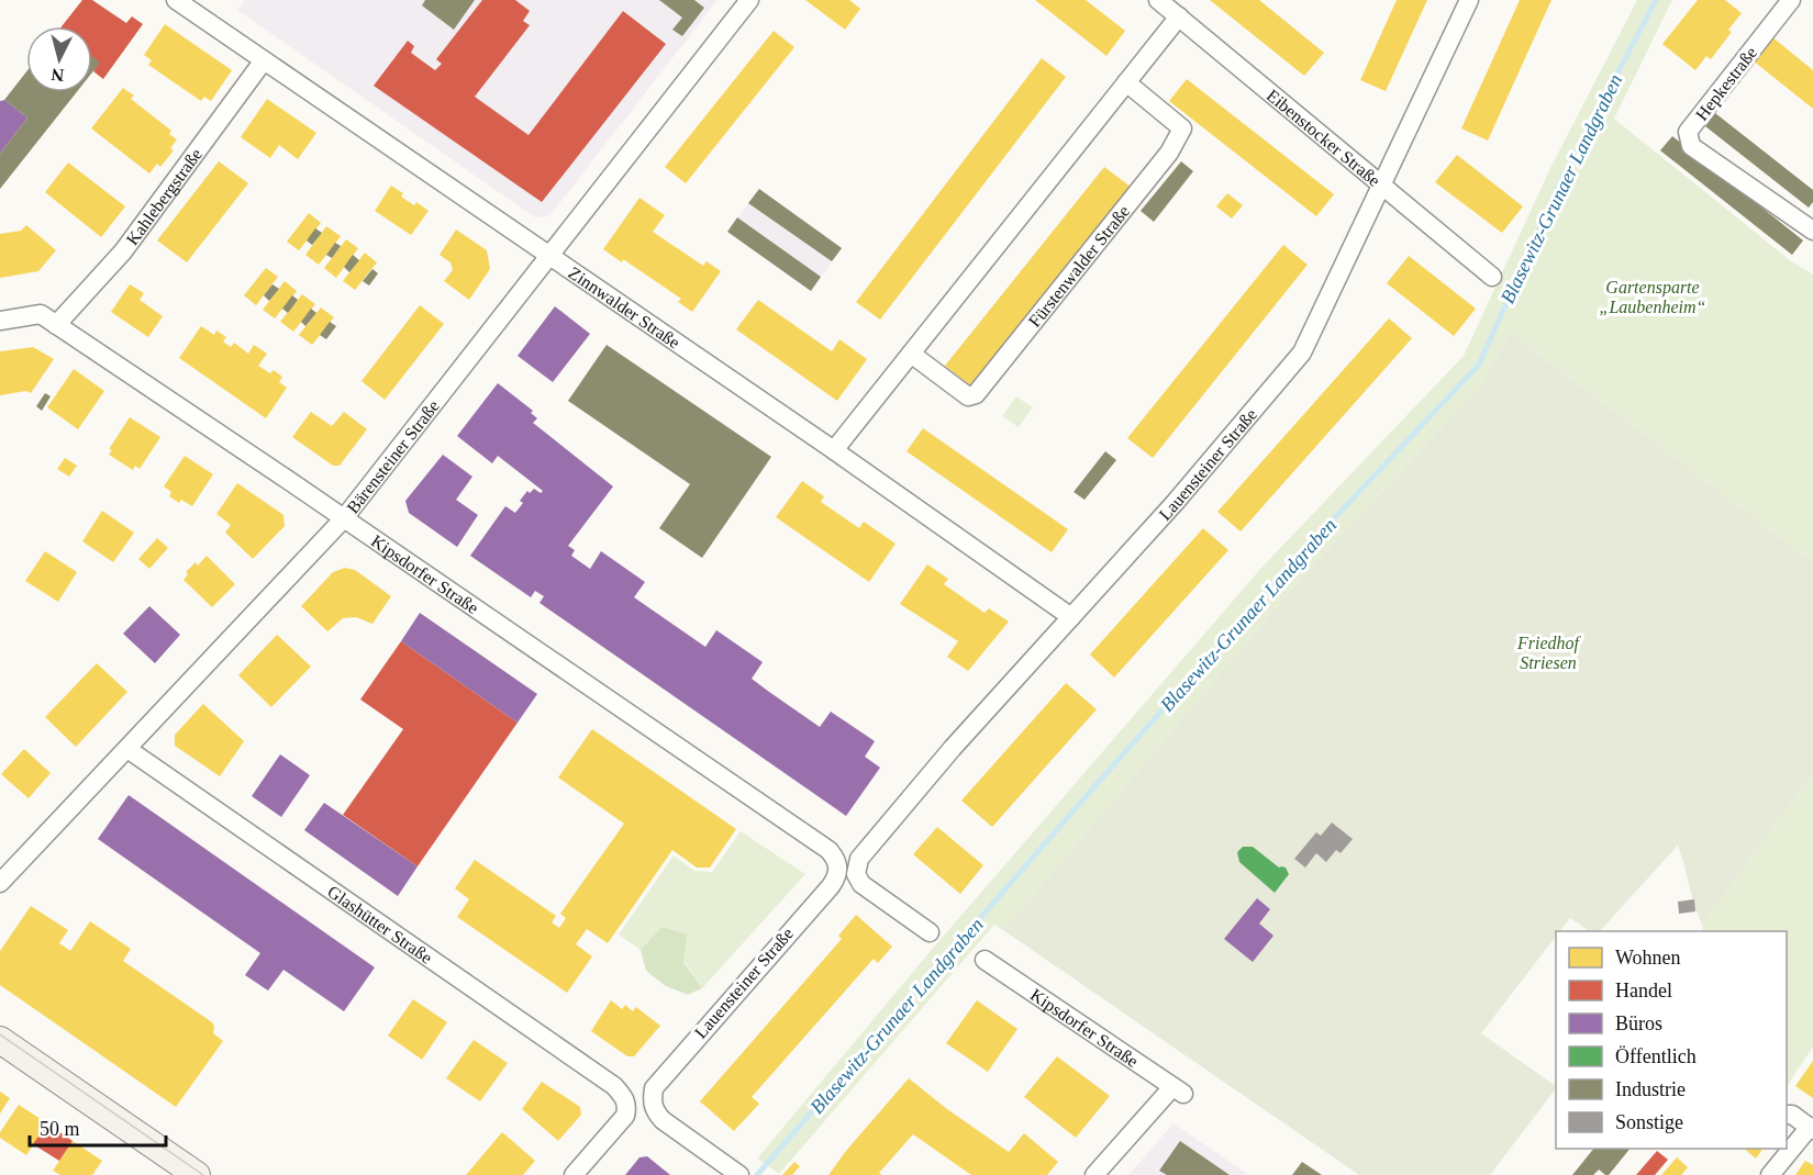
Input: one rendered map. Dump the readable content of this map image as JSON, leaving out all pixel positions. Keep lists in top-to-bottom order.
{
  "streets": {
    "street": [
      "Hepkestraße",
      "Eibenstocker Straße",
      "Kahlebergstraße",
      "Fürstenwalder Straße",
      "Zinnwalder Straße",
      "Bärensteiner Straße",
      "Lauensteiner Straße",
      "Kipsdorfer Straße",
      "Glashütter Straße"
    ]
  },
  "crossings": [
    ["Eibenstocker Straße", "Lauensteiner Straße"],
    ["Kahlebergstraße", "Zinnwalder Straße"],
    ["Kahlebergstraße", "Kipsdorfer Straße"],
    ["Zinnwalder Straße", "Bärensteiner Straße"],
    ["Zinnwalder Straße", "Lauensteiner Straße"],
    ["Bärensteiner Straße", "Kipsdorfer Straße"],
    ["Bärensteiner Straße", "Glashütter Straße"],
    ["Lauensteiner Straße", "Kipsdorfer Straße"]
  ],
  "water": ["Blasewitz‐Grunaer Landgraben"],
  "parks": ["Gartensparte „Laubenheim“", "Friedhof Striesen"],
  "legend": [
    "Wohnen",
    "Handel",
    "Büros",
    "Öffentlich",
    "Industrie",
    "Sonstige"
  ],
  "scale_bar": "50 m",
  "north": "bottom"
}
